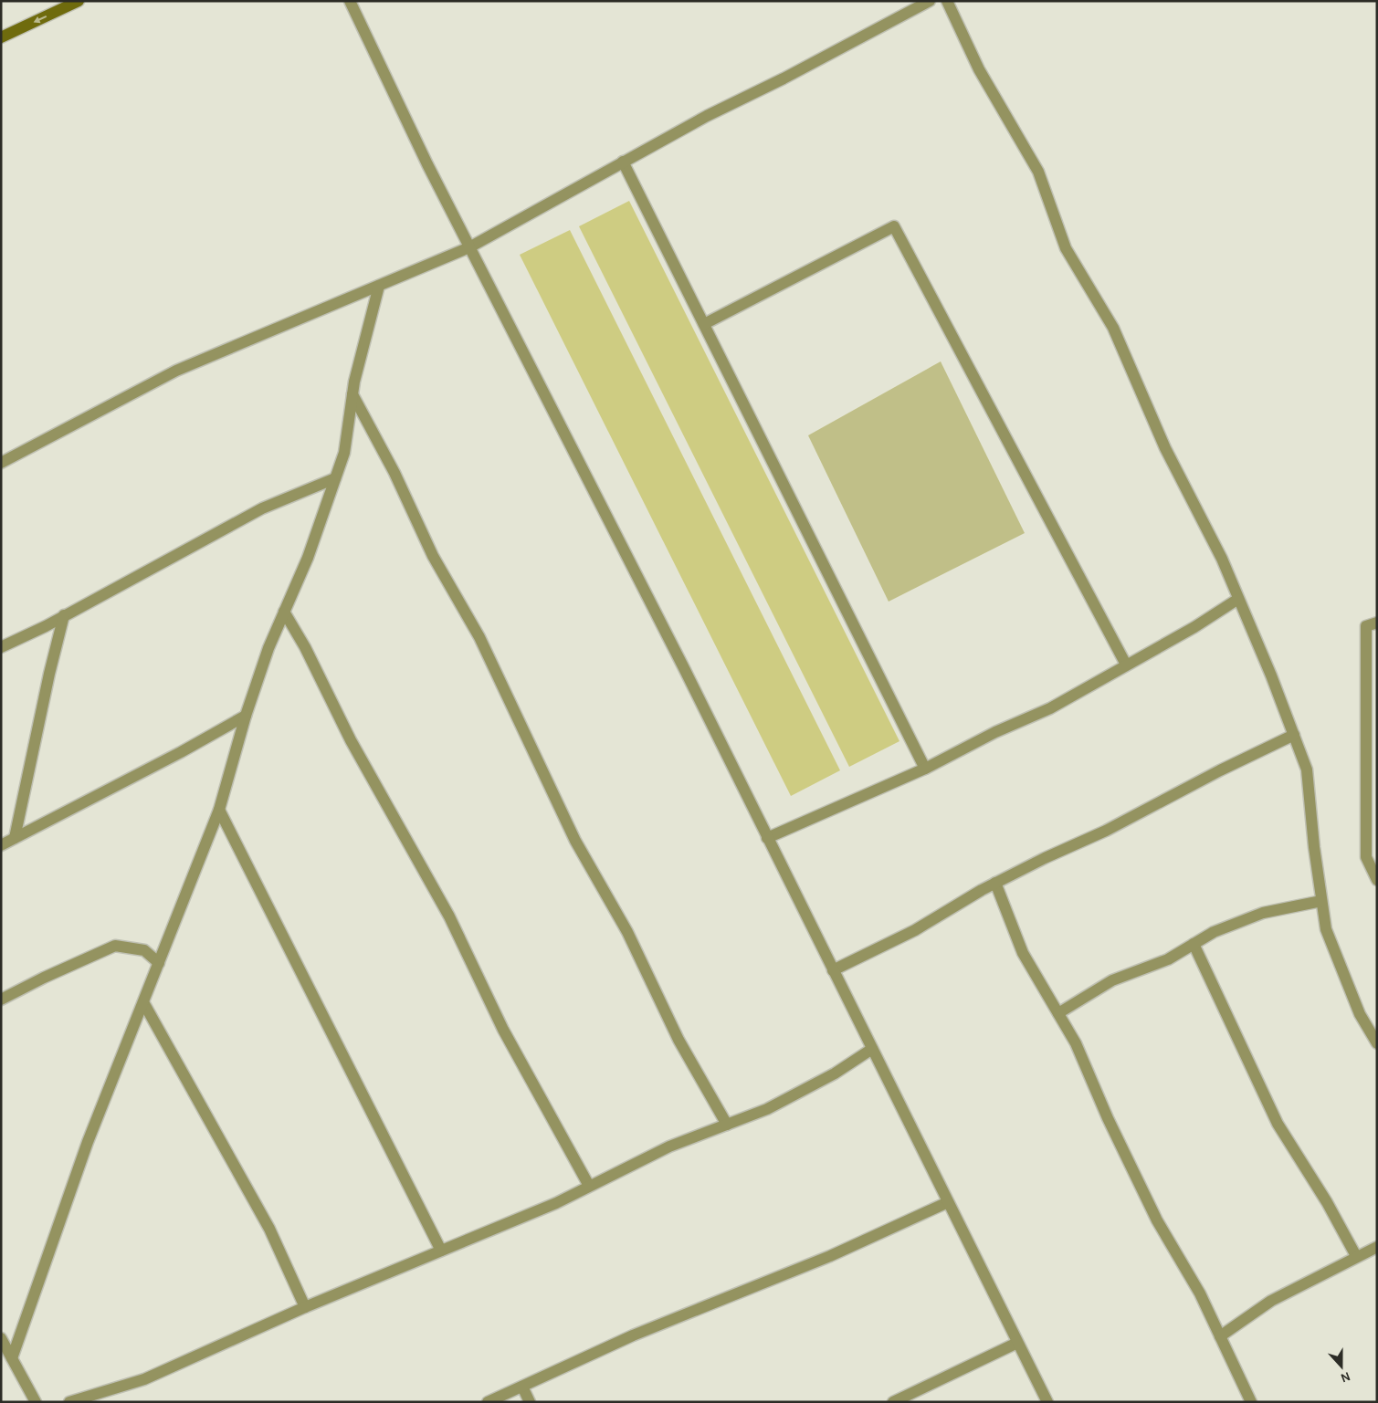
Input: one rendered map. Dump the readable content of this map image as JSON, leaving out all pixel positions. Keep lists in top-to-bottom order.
{
  "north": "bottom"
}
